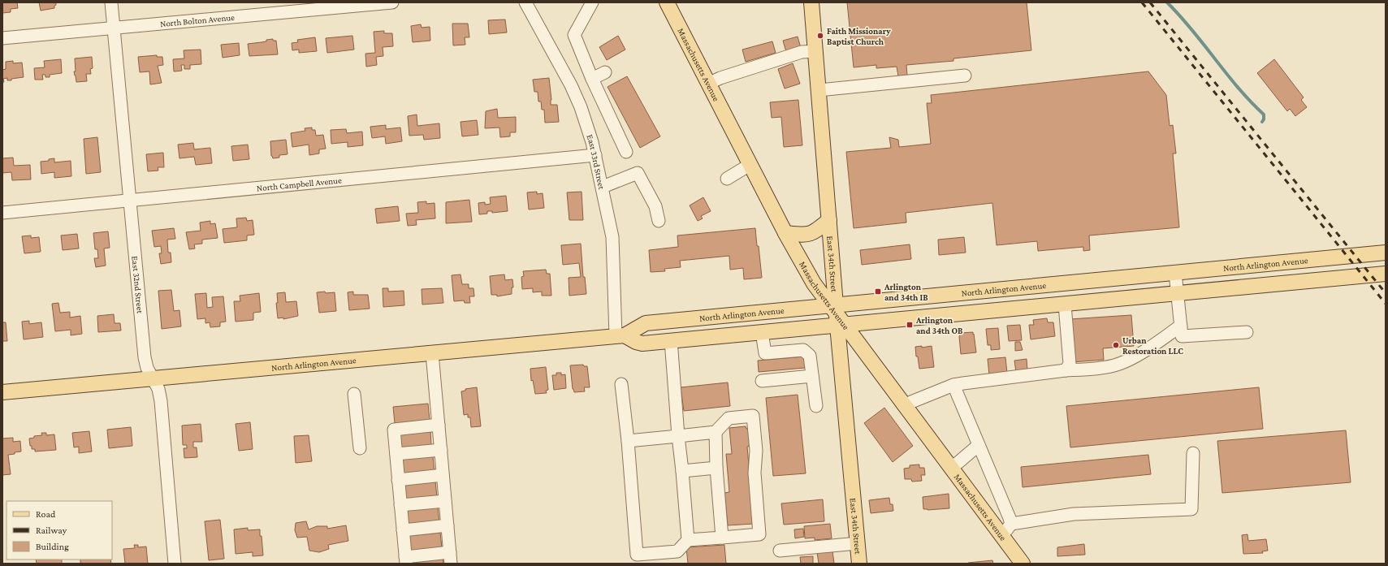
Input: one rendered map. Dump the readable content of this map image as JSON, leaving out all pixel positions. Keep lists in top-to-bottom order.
{
  "streets": {
    "main road": ["Massachusetts Avenue", "East 34th Street", "North Arlington Avenue"],
    "street": [
      "North Bolton Avenue",
      "East 33rd Street",
      "North Campbell Avenue",
      "East 32nd Street"
    ]
  },
  "crossings": [
    ["North Bolton Avenue", "East 32nd Street"],
    ["Massachusetts Avenue", "East 34th Street"],
    ["Massachusetts Avenue", "North Arlington Avenue"],
    ["East 33rd Street", "North Campbell Avenue"],
    ["East 33rd Street", "North Arlington Avenue"],
    ["North Campbell Avenue", "East 32nd Street"],
    ["East 34th Street", "North Arlington Avenue"],
    ["North Arlington Avenue", "East 32nd Street"]
  ],
  "places": {
    "other": ["Faith Missionary Baptist Church", "Urban Restoration LLC"],
    "transit": ["Arlington and 34th IB", "Arlington and 34th OB"]
  },
  "legend": ["Road", "Railway", "Building"]
}
